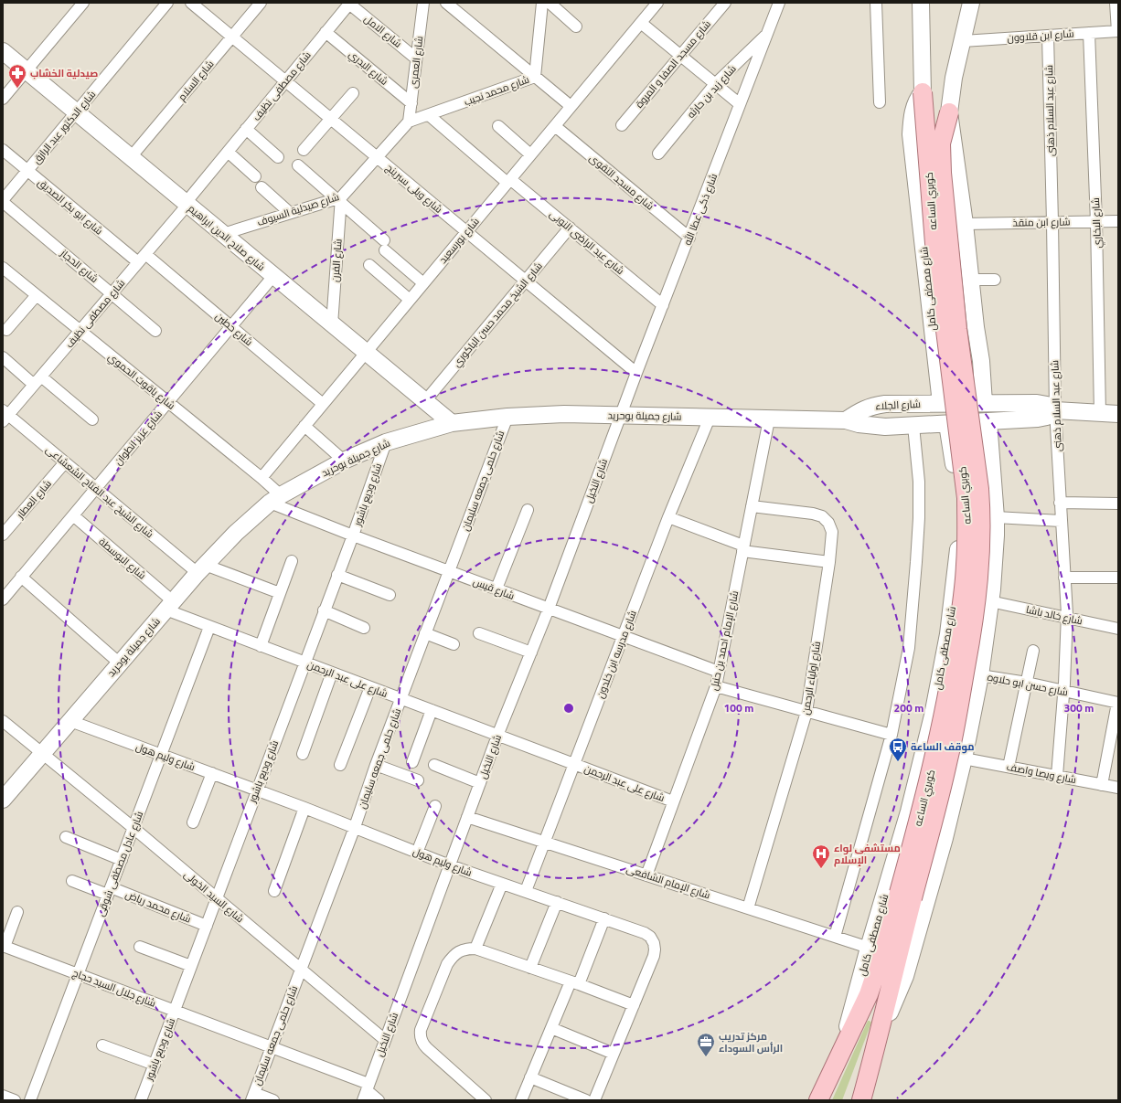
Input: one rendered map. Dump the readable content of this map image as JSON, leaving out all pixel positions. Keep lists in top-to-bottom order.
{
  "streets": {
    "main road": [
      "كوبري الساعه",
      "شارع صلاح الدين ابراهيم",
      "شارع مصطفى كامل",
      "شارع الجلاء",
      "شارع جميلة بوحريد"
    ],
    "street": [
      "شارع الامل",
      "شارع ابن قلاوون",
      "شارع العمرى",
      "شارع مسجد الصفا و المروة",
      "شارع البدري",
      "شارع السلام",
      "شارع مصطفى نظيف",
      "شارع محمد نجيب",
      "شارع زيد بن حارثه",
      "شارع عبد السلام ذهنى",
      "شارع الدكتور عبد الرازق",
      "شارع مسجد التقوى",
      "شارع ويلى سبرينج",
      "شارع ابو بكر الصديق",
      "شارع صيدلية السيوف",
      "شارع ذكى عطا الله",
      "شارع ابن منقذ",
      "شارع البخاري",
      "شارع بورسعيد",
      "شارع عبد الراضى النوبى",
      "شارع الفرن",
      "شارع الحجاز",
      "شارع الشيخ محمد حسن الباكوري",
      "شارع حطين",
      "شارع ياقوت الحموي",
      "شارع عزيز انطوان",
      "شارع حلمى جمعه سليمان",
      "شارع النخيل",
      "شارع الشيخ عبد الفتاح الشعشاعى",
      "شارع وديع باشور",
      "شارع العطار",
      "شارع البوسطة",
      "شارع قيس",
      "شارع خالد باشا",
      "شارع الإمام احمد بن حنبل",
      "شارع مدرسه ابن خلدون",
      "شارع اولياء الرحمن",
      "شارع على عبد الرحمن",
      "شارع حسن ابو حلاوه",
      "شارع وليم هول",
      "شارع ويصا واصف",
      "شارع عادل مصطفى شوقى",
      "شارع الإمام الشافعى",
      "شارع السيد الخولى",
      "شارع محمد رياض",
      "شارع جلال السيد حجاج"
    ]
  },
  "crossings": [
    ["شارع الامل", "شارع العمرى"],
    ["شارع الامل", "شارع مصطفى نظيف"],
    ["شارع ابن قلاوون", "شارع عبد السلام ذهنى"],
    ["شارع ابن قلاوون", "شارع البخاري"],
    ["شارع العمرى", "شارع البدري"],
    ["شارع العمرى", "شارع محمد نجيب"],
    ["شارع العمرى", "شارع صيدلية السيوف"],
    ["شارع البدري", "شارع مصطفى نظيف"],
    ["شارع السلام", "شارع ويلى سبرينج"],
    ["شارع السلام", "شارع صلاح الدين ابراهيم"],
    ["شارع مصطفى نظيف", "شارع ويلى سبرينج"],
    ["شارع مصطفى نظيف", "شارع ابو بكر الصديق"],
    ["شارع مصطفى نظيف", "شارع صلاح الدين ابراهيم"],
    ["شارع مصطفى نظيف", "شارع الحجاز"],
    ["شارع مصطفى نظيف", "شارع حطين"],
    ["شارع مصطفى نظيف", "شارع ياقوت الحموي"],
    ["شارع مصطفى نظيف", "شارع الشيخ عبد الفتاح الشعشاعى"],
    ["شارع محمد نجيب", "شارع صيدلية السيوف"],
    ["شارع محمد نجيب", "شارع عبد الراضى النوبى"],
    ["شارع زيد بن حارثه", "شارع ذكى عطا الله"],
    ["شارع عبد السلام ذهنى", "شارع ابن منقذ"],
    ["شارع عبد السلام ذهنى", "شارع الجلاء"],
    ["شارع عبد السلام ذهنى", "شارع خالد باشا"],
    ["شارع عبد السلام ذهنى", "شارع حسن ابو حلاوه"],
    ["شارع عبد السلام ذهنى", "شارع ويصا واصف"],
    ["شارع الدكتور عبد الرازق", "شارع ابو بكر الصديق"],
    ["شارع الدكتور عبد الرازق", "شارع صلاح الدين ابراهيم"],
    ["شارع الدكتور عبد الرازق", "شارع الحجاز"],
    ["شارع مسجد التقوى", "شارع ذكى عطا الله"],
    ["شارع مسجد التقوى", "شارع بورسعيد"],
    ["شارع ويلى سبرينج", "شارع صيدلية السيوف"],
    ["شارع ويلى سبرينج", "شارع ذكى عطا الله"],
    ["شارع ويلى سبرينج", "شارع بورسعيد"],
    ["شارع ويلى سبرينج", "شارع الشيخ محمد حسن الباكوري"],
    ["كوبري الساعه", "شارع مصطفى كامل"],
    ["شارع صيدلية السيوف", "شارع صلاح الدين ابراهيم"],
    ["شارع صيدلية السيوف", "شارع الفرن"],
    ["شارع ذكى عطا الله", "شارع عبد الراضى النوبى"],
    ["شارع ذكى عطا الله", "شارع جميلة بوحريد"],
    ["شارع ذكى عطا الله", "شارع النخيل"],
    ["شارع ابن منقذ", "شارع البخاري"],
    ["شارع البخاري", "شارع الجلاء"],
    ["شارع صلاح الدين ابراهيم", "شارع بورسعيد"],
    ["شارع صلاح الدين ابراهيم", "شارع الفرن"],
    ["شارع صلاح الدين ابراهيم", "شارع الشيخ محمد حسن الباكوري"],
    ["شارع صلاح الدين ابراهيم", "شارع جميلة بوحريد"],
    ["شارع صلاح الدين ابراهيم", "شارع عزيز انطوان"],
    ["شارع بورسعيد", "شارع عبد الراضى النوبى"],
    ["شارع بورسعيد", "شارع حطين"],
    ["شارع بورسعيد", "شارع ياقوت الحموي"],
    ["شارع عبد الراضى النوبى", "شارع الشيخ محمد حسن الباكوري"],
    ["شارع مصطفى كامل", "شارع الجلاء"],
    ["شارع مصطفى كامل", "شارع الإمام الشافعى"],
    ["شارع حطين", "شارع عزيز انطوان"],
    ["شارع ياقوت الحموي", "شارع جميلة بوحريد"],
    ["شارع ياقوت الحموي", "شارع عزيز انطوان"],
    ["شارع ياقوت الحموي", "شارع قيس"],
    ["شارع الجلاء", "شارع جميلة بوحريد"],
    ["شارع جميلة بوحريد", "شارع حلمى جمعه سليمان"],
    ["شارع جميلة بوحريد", "شارع النخيل"],
    ["شارع جميلة بوحريد", "شارع الشيخ عبد الفتاح الشعشاعى"],
    ["شارع جميلة بوحريد", "شارع وديع باشور"],
    ["شارع جميلة بوحريد", "شارع البوسطة"],
    ["شارع جميلة بوحريد", "شارع قيس"],
    ["شارع جميلة بوحريد", "شارع الإمام احمد بن حنبل"],
    ["شارع جميلة بوحريد", "شارع مدرسه ابن خلدون"],
    ["شارع جميلة بوحريد", "شارع على عبد الرحمن"],
    ["شارع جميلة بوحريد", "شارع وليم هول"],
    ["شارع جميلة بوحريد", "شارع السيد الخولى"],
    ["شارع عزيز انطوان", "شارع الشيخ عبد الفتاح الشعشاعى"],
    ["شارع عزيز انطوان", "شارع البوسطة"],
    ["شارع حلمى جمعه سليمان", "شارع قيس"],
    ["شارع حلمى جمعه سليمان", "شارع على عبد الرحمن"],
    ["شارع حلمى جمعه سليمان", "شارع وليم هول"],
    ["شارع حلمى جمعه سليمان", "شارع السيد الخولى"],
    ["شارع حلمى جمعه سليمان", "شارع جلال السيد حجاج"],
    ["شارع النخيل", "شارع قيس"],
    ["شارع النخيل", "شارع على عبد الرحمن"],
    ["شارع النخيل", "شارع وليم هول"],
    ["شارع النخيل", "شارع الإمام الشافعى"],
    ["شارع النخيل", "شارع السيد الخولى"],
    ["شارع النخيل", "شارع جلال السيد حجاج"],
    ["شارع الشيخ عبد الفتاح الشعشاعى", "شارع العطار"],
    ["شارع وديع باشور", "شارع قيس"],
    ["شارع وديع باشور", "شارع على عبد الرحمن"],
    ["شارع وديع باشور", "شارع وليم هول"],
    ["شارع وديع باشور", "شارع السيد الخولى"],
    ["شارع وديع باشور", "شارع محمد رياض"],
    ["شارع وديع باشور", "شارع جلال السيد حجاج"],
    ["شارع البوسطة", "شارع على عبد الرحمن"],
    ["شارع قيس", "شارع الإمام احمد بن حنبل"],
    ["شارع قيس", "شارع مدرسه ابن خلدون"],
    ["شارع الإمام احمد بن حنبل", "شارع اولياء الرحمن"],
    ["شارع الإمام احمد بن حنبل", "شارع على عبد الرحمن"],
    ["شارع الإمام احمد بن حنبل", "شارع الإمام الشافعى"],
    ["شارع مدرسه ابن خلدون", "شارع على عبد الرحمن"],
    ["شارع مدرسه ابن خلدون", "شارع وليم هول"],
    ["شارع مدرسه ابن خلدون", "شارع الإمام الشافعى"],
    ["شارع اولياء الرحمن", "شارع الإمام الشافعى"],
    ["شارع على عبد الرحمن", "شارع عادل مصطفى شوقى"],
    ["شارع وليم هول", "شارع عادل مصطفى شوقى"],
    ["شارع عادل مصطفى شوقى", "شارع السيد الخولى"],
    ["شارع عادل مصطفى شوقى", "شارع محمد رياض"],
    ["شارع عادل مصطفى شوقى", "شارع جلال السيد حجاج"]
  ],
  "places": {
    "pharmacy": ["صيدلية الخشاب"],
    "bus stop": ["موقف الساعة"],
    "hospital": ["مستشفى لواء الإسلام"],
    "office": ["مركز تدريب الرأس السوداء"]
  },
  "rings": ["100 m", "200 m", "300 m"]
}
